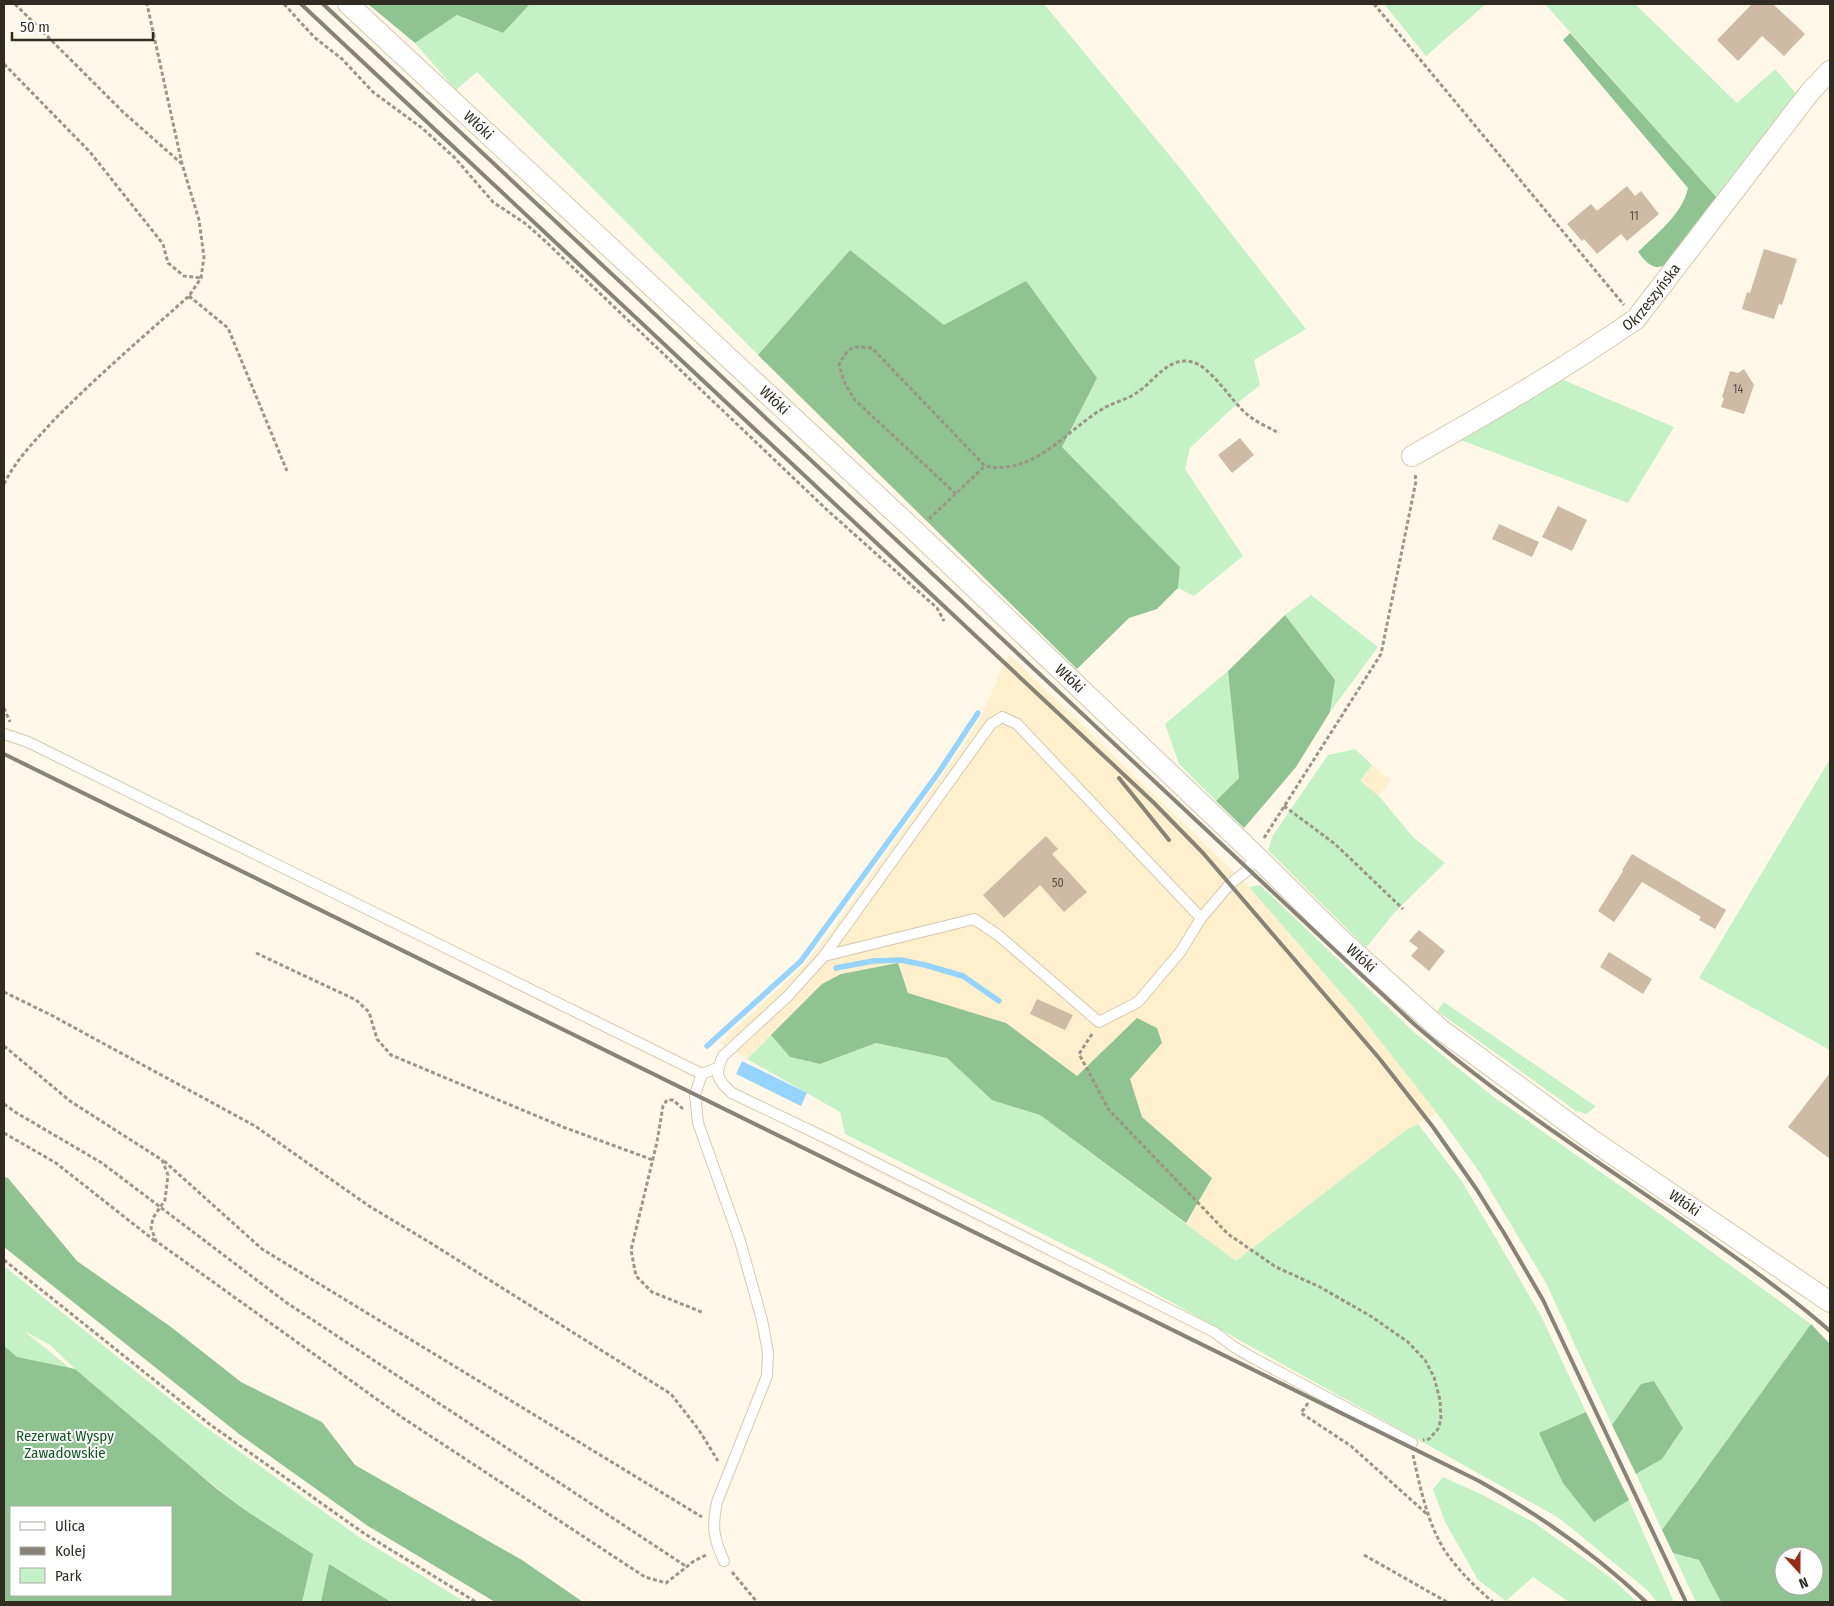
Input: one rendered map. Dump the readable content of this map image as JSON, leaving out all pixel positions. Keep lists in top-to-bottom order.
{
  "streets": {
    "street": ["Włóki", "Okrzeszyńska"]
  },
  "parks": ["Rezerwat Wyspy Zawadowskie"],
  "house_numbers": ["11", "14", "50"],
  "legend": ["Ulica", "Kolej", "Park"],
  "scale_bar": "50 m",
  "north": "bottom"
}
